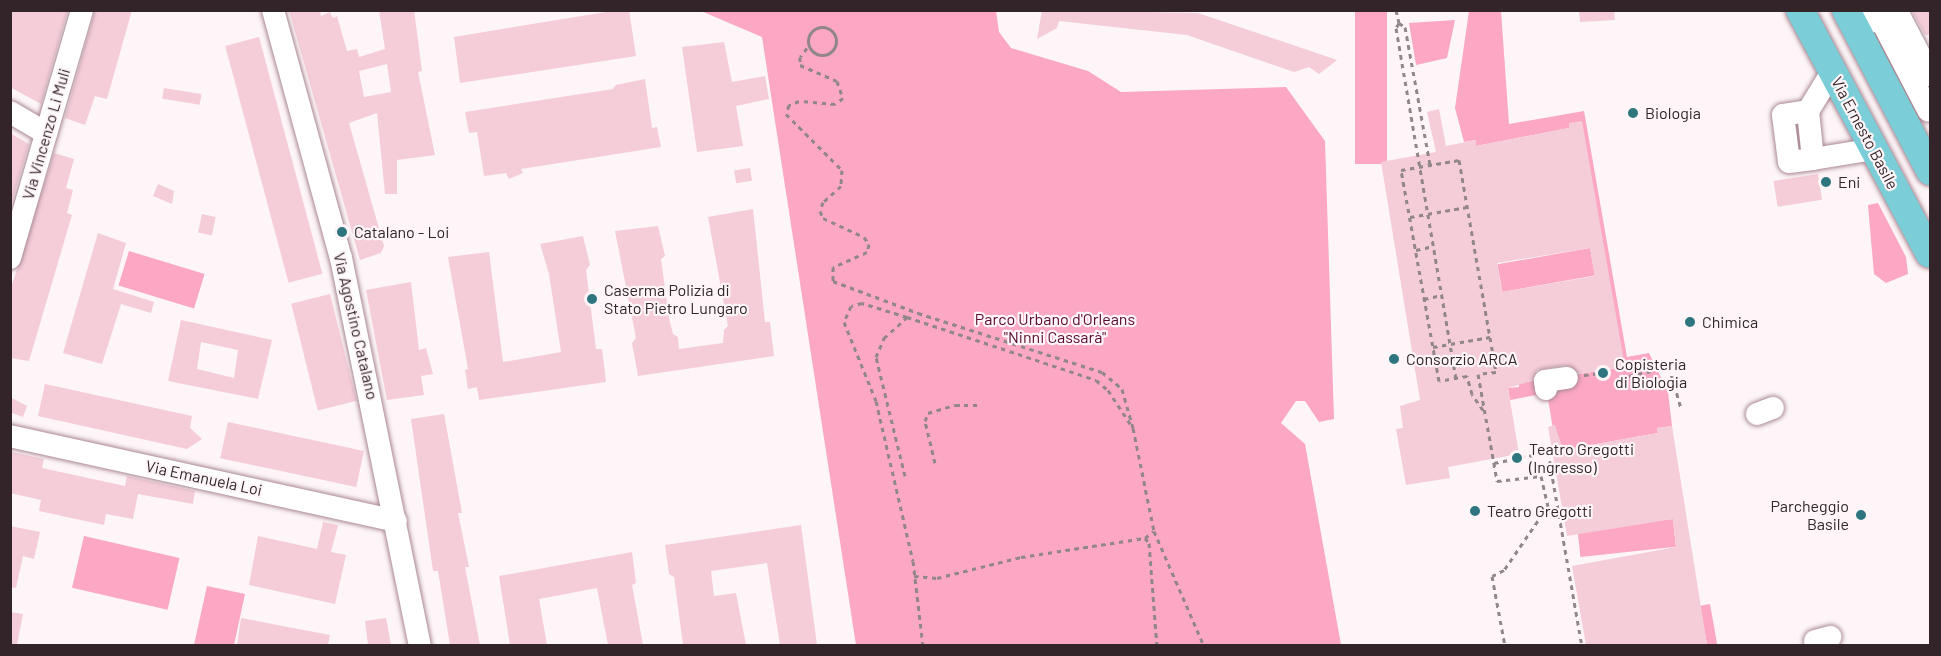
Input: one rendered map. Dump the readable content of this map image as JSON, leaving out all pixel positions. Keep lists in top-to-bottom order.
{
  "streets": {
    "main road": ["Via Ernesto Basile"],
    "street": ["Via Vincenzo Li Muli", "Via Agostino Catalano", "Via Emanuela Loi"]
  },
  "crossings": [
    ["Via Agostino Catalano", "Via Emanuela Loi"]
  ],
  "parks": ["Parco Urbano d'Orleans \"Ninni Cassarà\""],
  "places": [
    "Biologia",
    "Eni",
    "Catalano - Loi",
    "Caserma Polizia di Stato Pietro Lungaro",
    "Chimica",
    "Consorzio ARCA",
    "Copisteria di Biologia",
    "Teatro Gregotti (Ingresso)",
    "Teatro Gregotti",
    "Parcheggio Basile"
  ]
}
